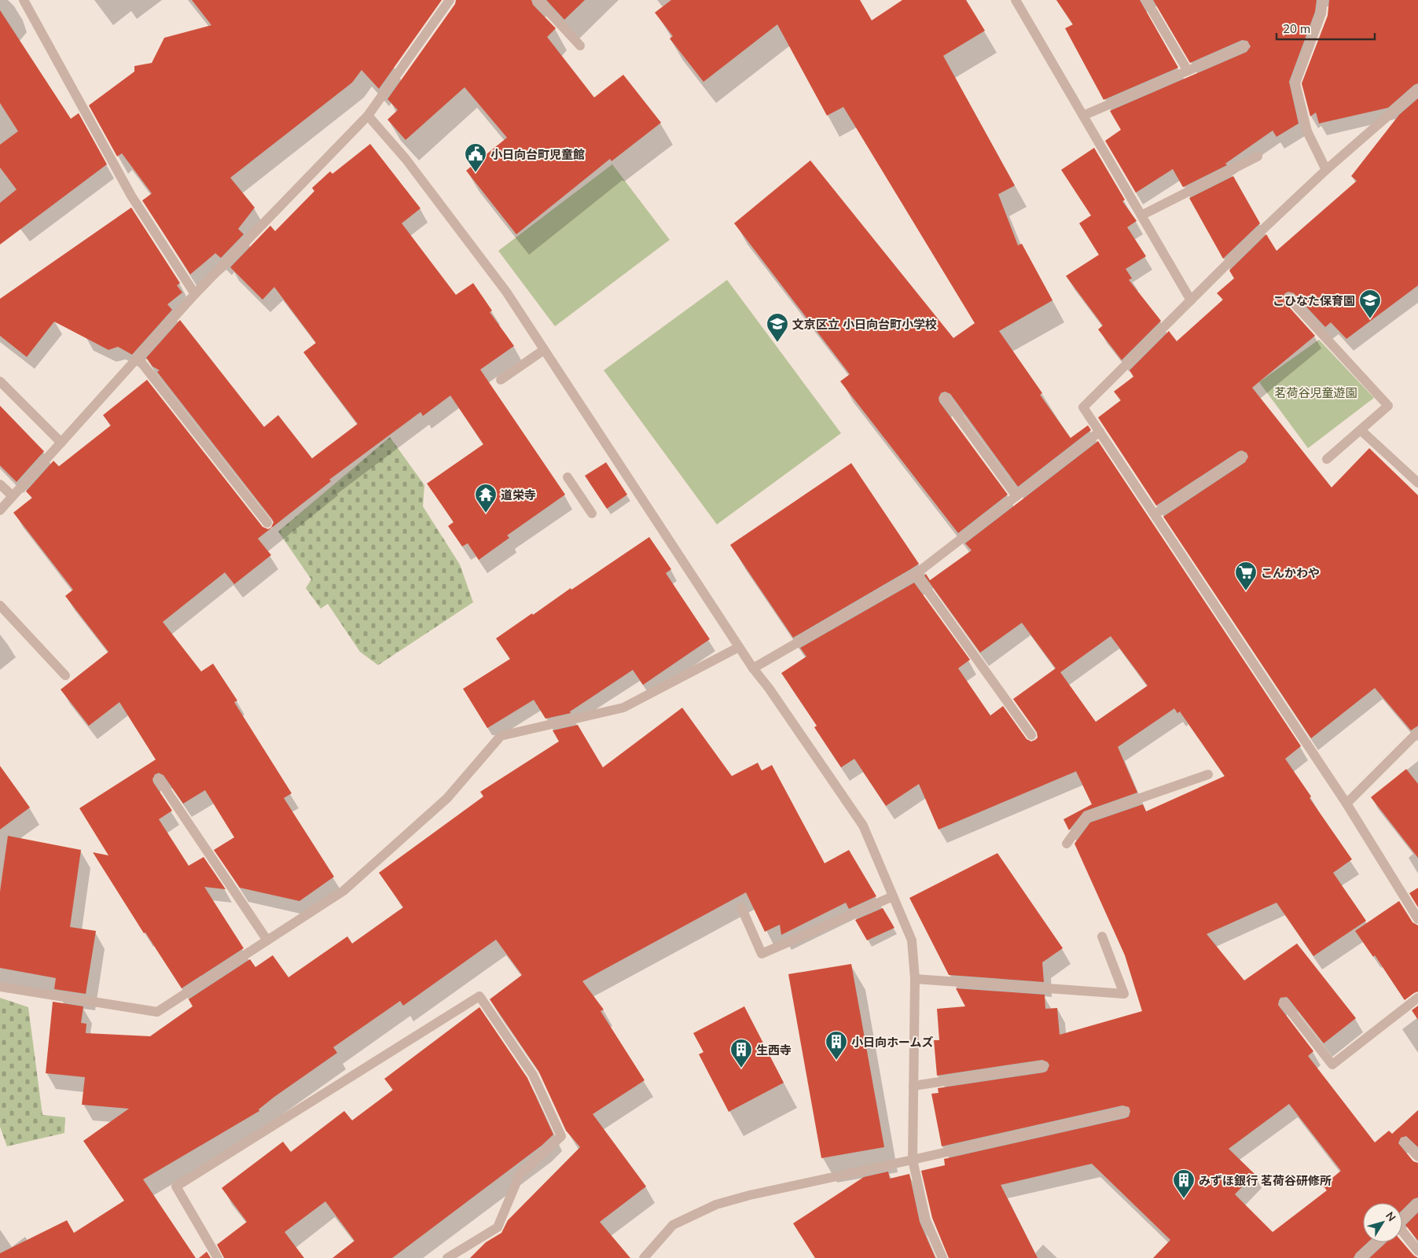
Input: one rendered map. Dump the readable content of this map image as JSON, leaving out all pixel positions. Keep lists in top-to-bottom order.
{
  "parks": ["茗荷谷児童遊園"],
  "places": {
    "public building": ["小日向台町児童館"],
    "school or university": ["こひなた保育園", "文京区立 小日向台町小学校"],
    "temple": ["道栄寺"],
    "supermarket": ["こんかわや"],
    "building": ["小日向ホームズ", "生西寺", "みずほ銀行 茗荷谷研修所"]
  },
  "scale_bar": "20 m",
  "north": "top right"
}
